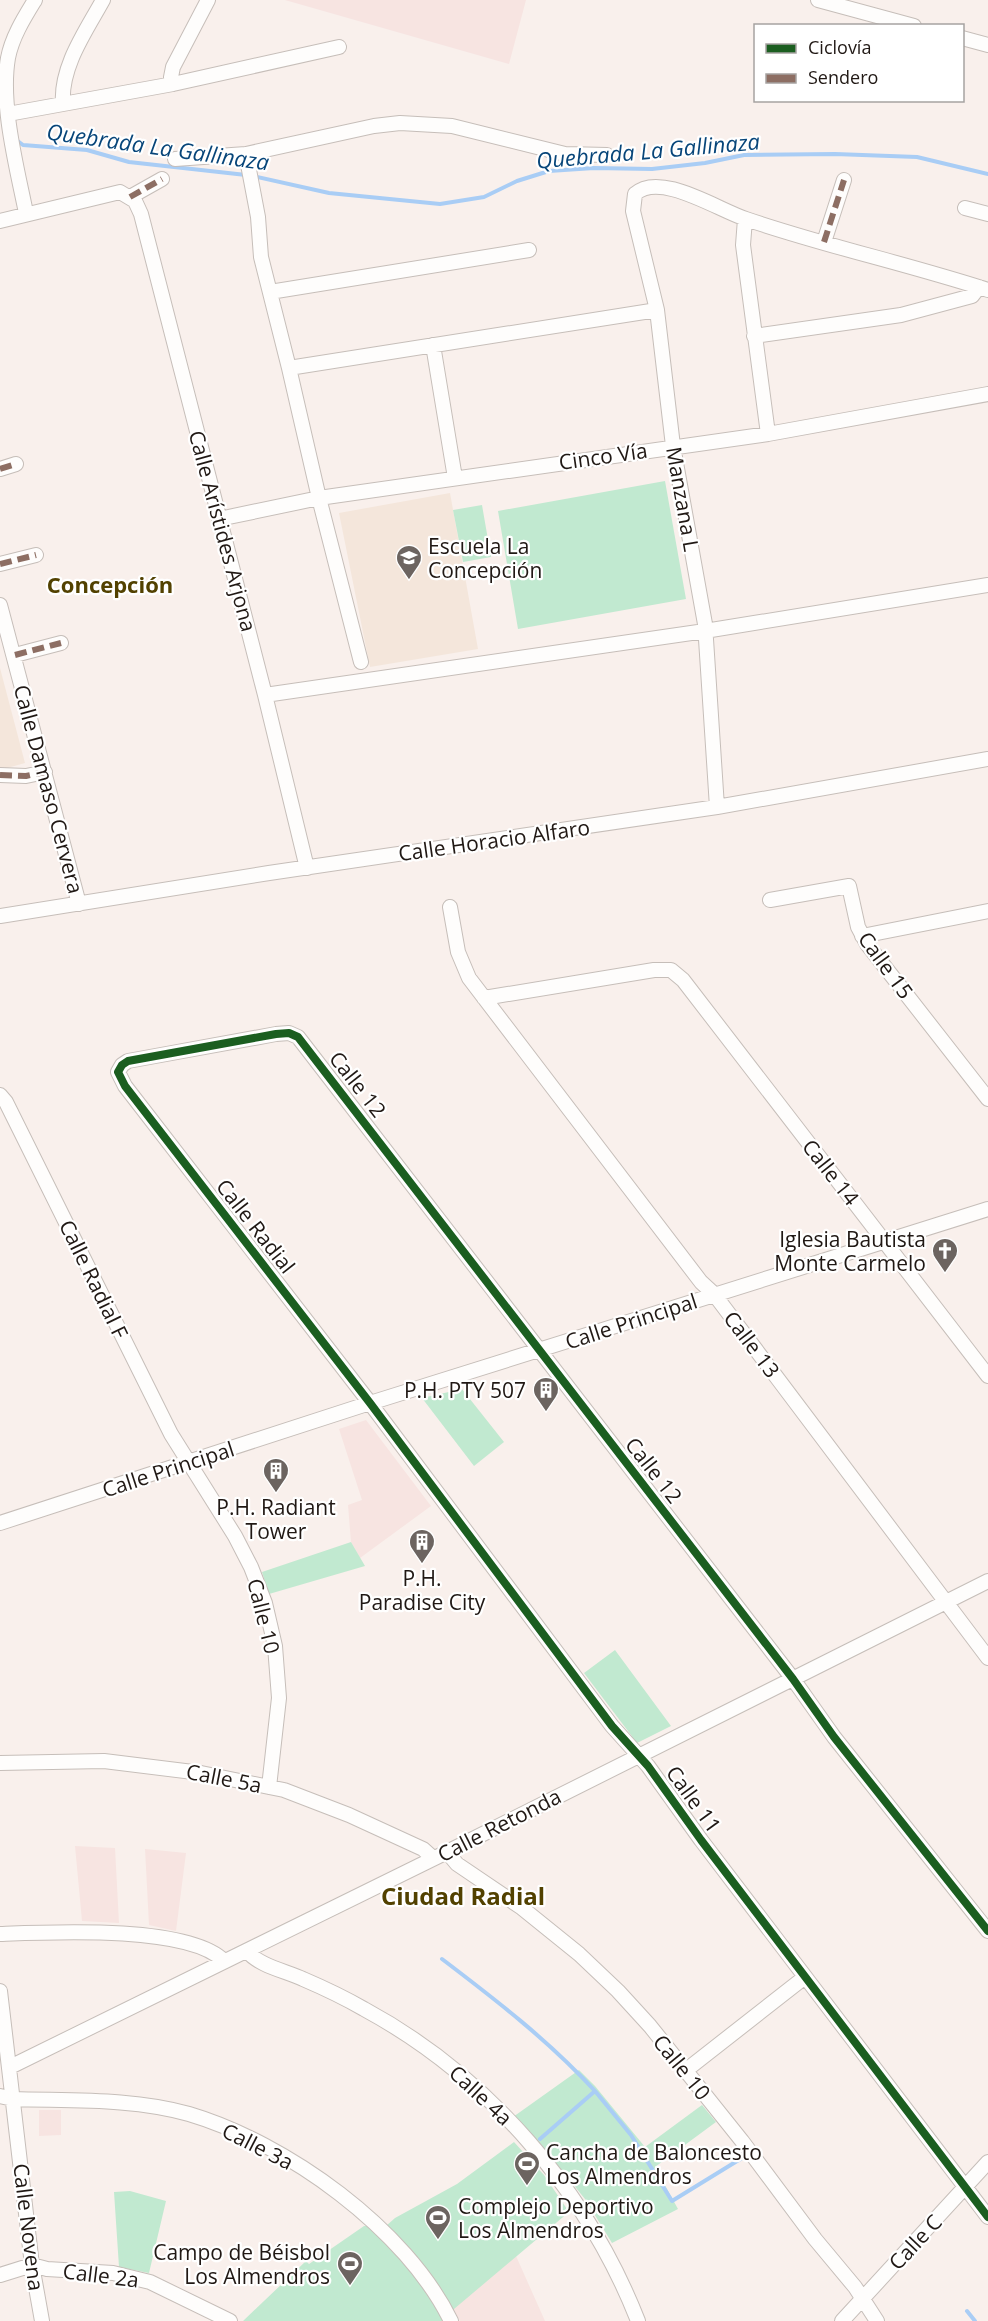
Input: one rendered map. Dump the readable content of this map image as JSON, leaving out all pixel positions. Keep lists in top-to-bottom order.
{
  "streets": {
    "street": [
      "Cinco Vía",
      "Manzana L",
      "Calle Arístides Arjona",
      "Calle Damaso Cervera",
      "Calle Horacio Alfaro",
      "Calle 15",
      "Calle 12",
      "Calle 14",
      "Calle Radial",
      "Calle Radial F",
      "Calle Principal",
      "Calle 13",
      "Calle 10",
      "Calle 5a",
      "Calle 11",
      "Calle Retonda",
      "Calle 4a",
      "Calle 3a",
      "Calle Novena",
      "Calle C",
      "Calle 2a"
    ]
  },
  "crossings": [
    ["Cinco Vía", "Manzana L"],
    ["Cinco Vía", "Calle Arístides Arjona"],
    ["Manzana L", "Calle Horacio Alfaro"],
    ["Calle Arístides Arjona", "Calle Horacio Alfaro"],
    ["Calle Damaso Cervera", "Calle Horacio Alfaro"],
    ["Calle 12", "Calle Radial"],
    ["Calle 12", "Calle Principal"],
    ["Calle 12", "Calle Retonda"],
    ["Calle 14", "Calle Principal"],
    ["Calle 14", "Calle 13"],
    ["Calle Radial", "Calle Principal"],
    ["Calle Radial", "Calle 11"],
    ["Calle Radial F", "Calle Principal"],
    ["Calle Radial F", "Calle 10"],
    ["Calle Principal", "Calle 13"],
    ["Calle Principal", "Calle 10"],
    ["Calle Principal", "Calle 11"],
    ["Calle 13", "Calle Retonda"],
    ["Calle 10", "Calle 5a"],
    ["Calle 10", "Calle Retonda"],
    ["Calle 10", "Calle C"],
    ["Calle 5a", "Calle Retonda"],
    ["Calle 11", "Calle Retonda"],
    ["Calle 11", "Calle C"],
    ["Calle Retonda", "Calle 4a"],
    ["Calle Retonda", "Calle Novena"],
    ["Calle 3a", "Calle Novena"],
    ["Calle Novena", "Calle 2a"]
  ],
  "districts": ["Concepción", "Ciudad Radial"],
  "water": ["Quebrada La Gallinaza"],
  "places": {
    "school or university": ["Escuela La Concepción"],
    "church": ["Iglesia Bautista Monte Carmelo"],
    "building": ["P.H. PTY 507", "P.H. Radiant Tower", "P.H. Paradise City"],
    "sports": ["Cancha de Baloncesto Los Almendros", "Complejo Deportivo Los Almendros", "Campo de Béisbol Los Almendros"]
  },
  "legend": ["Ciclovía", "Sendero"]
}
